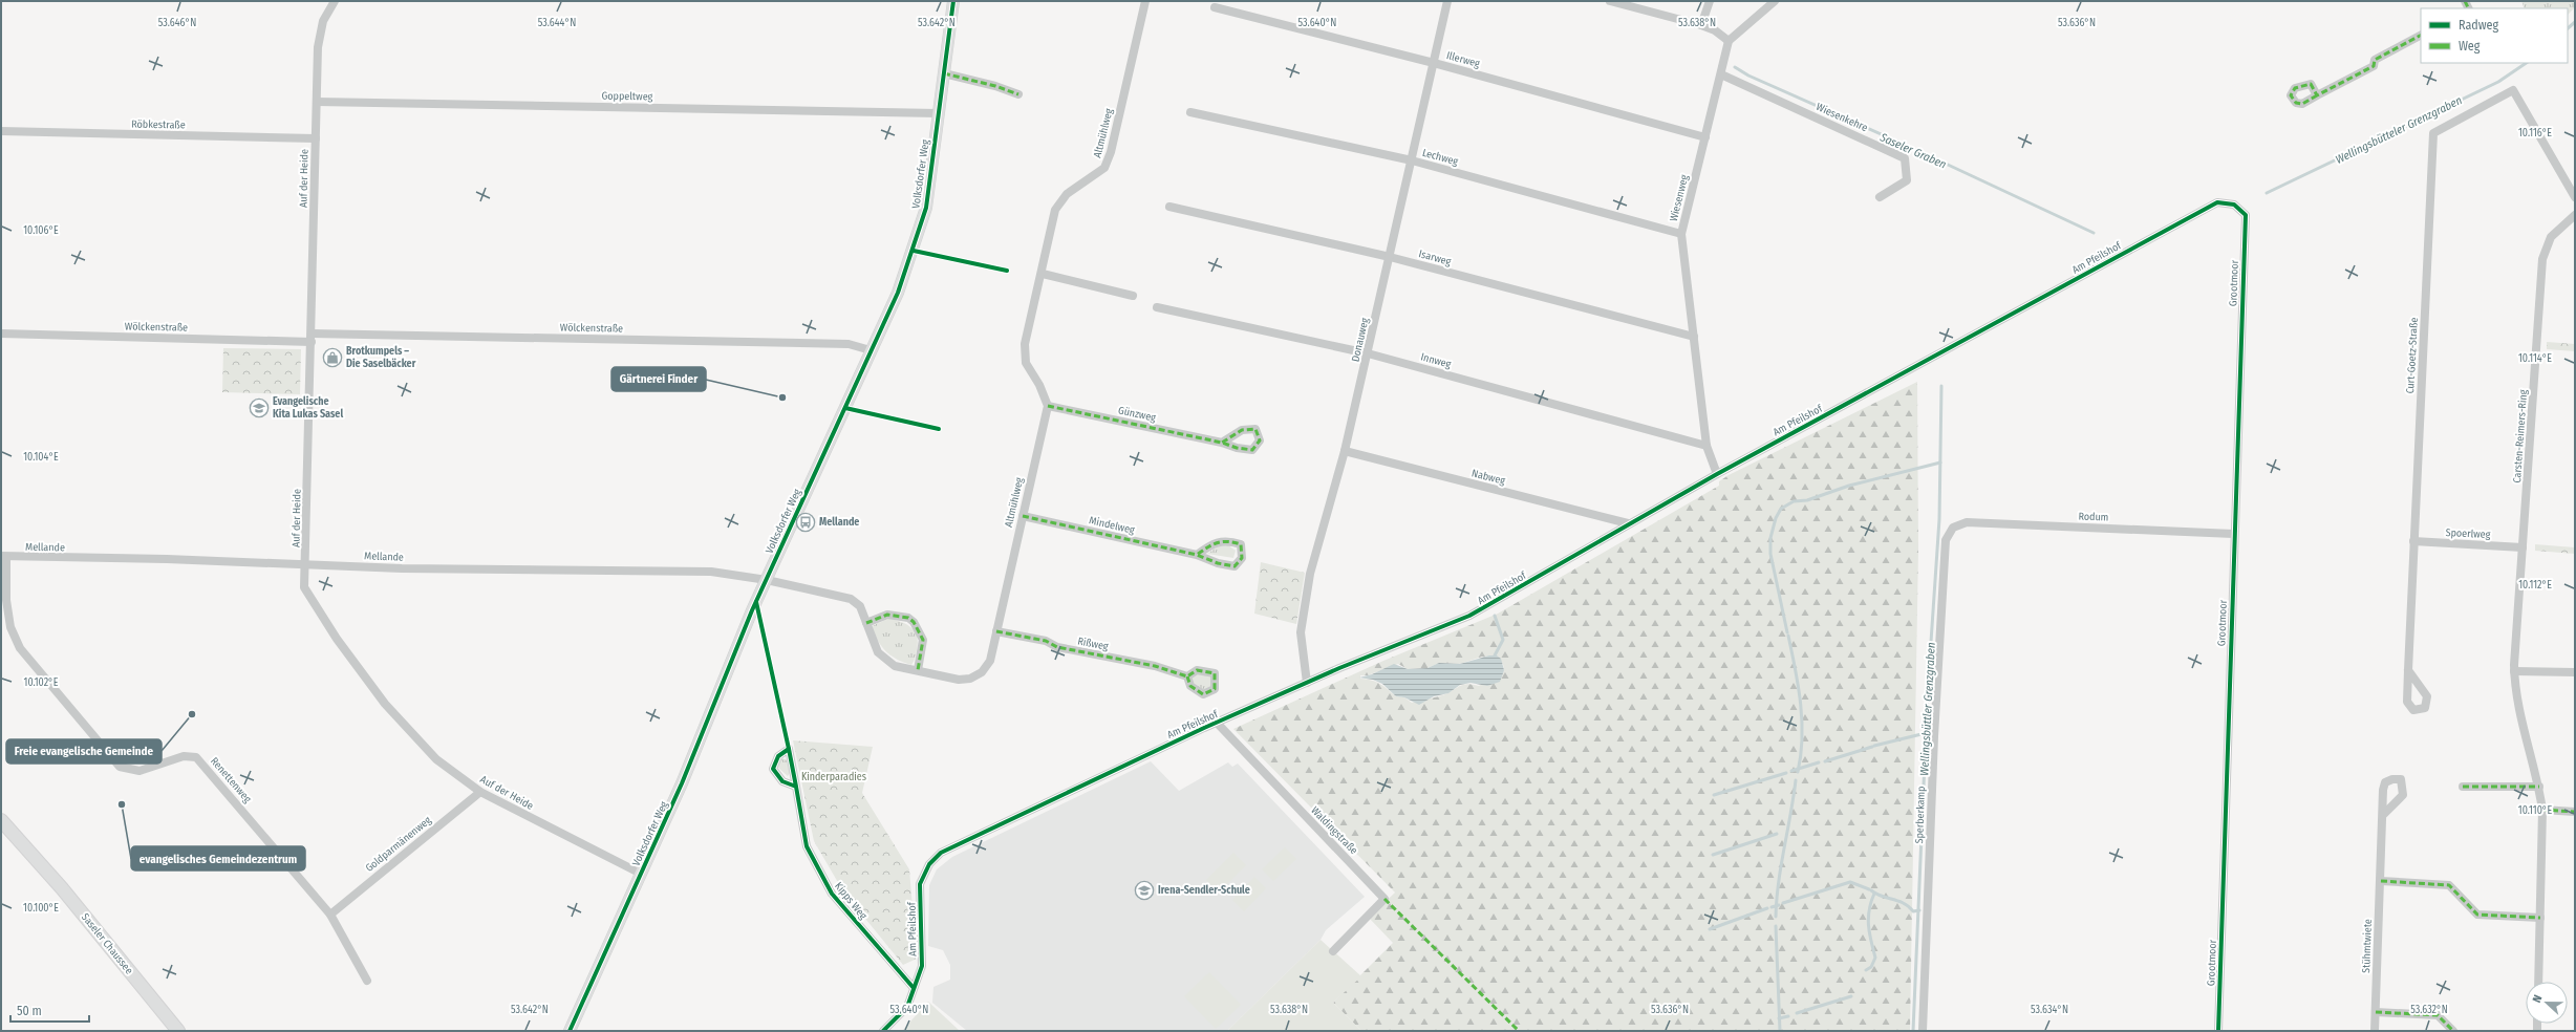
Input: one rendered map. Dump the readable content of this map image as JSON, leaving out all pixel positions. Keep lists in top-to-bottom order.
{
  "streets": {
    "main road": ["Saseler Chaussee"],
    "street": [
      "Illerweg",
      "Goppeltweg",
      "Wiesenkehre",
      "Röbkestraße",
      "Altmühlweg",
      "Lechweg",
      "Volksdorfer Weg",
      "Auf der Heide",
      "Wiesenweg",
      "Isarweg",
      "Am Pfeilshof",
      "Grootmoor",
      "Wölckenstraße",
      "Donauweg",
      "Curt-Goetz-Straße",
      "Innweg",
      "Günzweg",
      "Carsten-Reimers-Ring",
      "Nabweg",
      "Rodum",
      "Mindelweg",
      "Spoerlweg",
      "Mellande",
      "Rißweg",
      "Renettenweg",
      "Sperberkamp",
      "Waldingstraße",
      "Goldparmänenweg",
      "Kipps Weg",
      "Stühmtwiete"
    ]
  },
  "crossings": [
    ["Illerweg", "Wiesenweg"],
    ["Illerweg", "Donauweg"],
    ["Goppeltweg", "Volksdorfer Weg"],
    ["Goppeltweg", "Auf der Heide"],
    ["Wiesenkehre", "Wiesenweg"],
    ["Röbkestraße", "Auf der Heide"],
    ["Altmühlweg", "Volksdorfer Weg"],
    ["Altmühlweg", "Günzweg"],
    ["Altmühlweg", "Mindelweg"],
    ["Altmühlweg", "Mellande"],
    ["Altmühlweg", "Rißweg"],
    ["Lechweg", "Wiesenweg"],
    ["Lechweg", "Donauweg"],
    ["Volksdorfer Weg", "Auf der Heide"],
    ["Volksdorfer Weg", "Wölckenstraße"],
    ["Volksdorfer Weg", "Mellande"],
    ["Auf der Heide", "Wölckenstraße"],
    ["Auf der Heide", "Mellande"],
    ["Auf der Heide", "Goldparmänenweg"],
    ["Wiesenweg", "Isarweg"],
    ["Wiesenweg", "Am Pfeilshof"],
    ["Wiesenweg", "Innweg"],
    ["Isarweg", "Donauweg"],
    ["Am Pfeilshof", "Grootmoor"],
    ["Am Pfeilshof", "Donauweg"],
    ["Am Pfeilshof", "Nabweg"],
    ["Am Pfeilshof", "Waldingstraße"],
    ["Am Pfeilshof", "Kipps Weg"],
    ["Grootmoor", "Rodum"],
    ["Donauweg", "Innweg"],
    ["Donauweg", "Nabweg"],
    ["Curt-Goetz-Straße", "Spoerlweg"],
    ["Carsten-Reimers-Ring", "Spoerlweg"],
    ["Rodum", "Sperberkamp"],
    ["Mellande", "Renettenweg"],
    ["Renettenweg", "Goldparmänenweg"]
  ],
  "water": ["Wellingsbütteler Grenzgraben", "Saseler Graben", "Wellingsbüttler Grenzgraben"],
  "parks": ["Kinderparadies"],
  "places": {
    "shop": ["Brotkumpels – Die Saselbäcker"],
    "other": ["Gärtnerei Finder", "Freie evangelische Gemeinde", "evangelisches Gemeindezentrum"],
    "school or university": ["Evangelische Kita Lukas Sasel", "Irena-Sendler-Schule"],
    "bus stop": ["Mellande"]
  },
  "legend": ["Radweg", "Weg"],
  "scale_bar": "50 m",
  "north": "left",
  "coordinates": [
    "53.646°N",
    "53.644°N",
    "53.642°N",
    "53.640°N",
    "53.638°N",
    "53.636°N",
    "10.116°E",
    "10.106°E",
    "10.114°E",
    "10.104°E",
    "10.112°E",
    "10.102°E",
    "10.110°E",
    "10.100°E",
    "53.634°N",
    "53.632°N"
  ]
}
